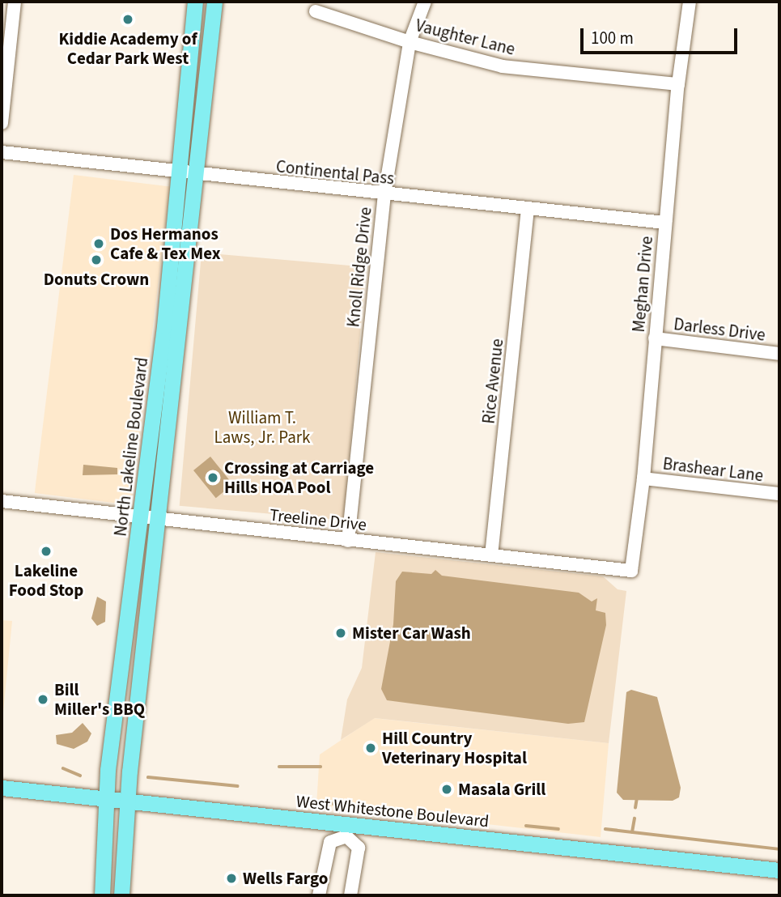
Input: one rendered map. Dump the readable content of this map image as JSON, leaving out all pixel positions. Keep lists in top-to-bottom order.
{
  "streets": {
    "main road": ["North Lakeline Boulevard", "West Whitestone Boulevard"],
    "street": [
      "Vaughter Lane",
      "Continental Pass",
      "Knoll Ridge Drive",
      "Meghan Drive",
      "Darless Drive",
      "Rice Avenue",
      "Brashear Lane",
      "Treeline Drive"
    ]
  },
  "crossings": [
    ["Vaughter Lane", "Knoll Ridge Drive"],
    ["Vaughter Lane", "Meghan Drive"],
    ["Continental Pass", "Knoll Ridge Drive"],
    ["Continental Pass", "Meghan Drive"],
    ["Continental Pass", "Rice Avenue"],
    ["Continental Pass", "North Lakeline Boulevard"],
    ["Knoll Ridge Drive", "Treeline Drive"],
    ["Meghan Drive", "Darless Drive"],
    ["Meghan Drive", "Brashear Lane"],
    ["Meghan Drive", "Treeline Drive"],
    ["Rice Avenue", "Treeline Drive"],
    ["North Lakeline Boulevard", "Treeline Drive"],
    ["North Lakeline Boulevard", "West Whitestone Boulevard"]
  ],
  "parks": ["William T. Laws, Jr. Park"],
  "places": [
    "Kiddie Academy of Cedar Park West",
    "Dos Hermanos Cafe & Tex Mex",
    "Donuts Crown",
    "Crossing at Carriage Hills HOA Pool",
    "Lakeline Food Stop",
    "Mister Car Wash",
    "Bill Miller's BBQ",
    "Hill Country Veterinary Hospital",
    "Masala Grill",
    "Wells Fargo"
  ],
  "scale_bar": "100 m"
}
